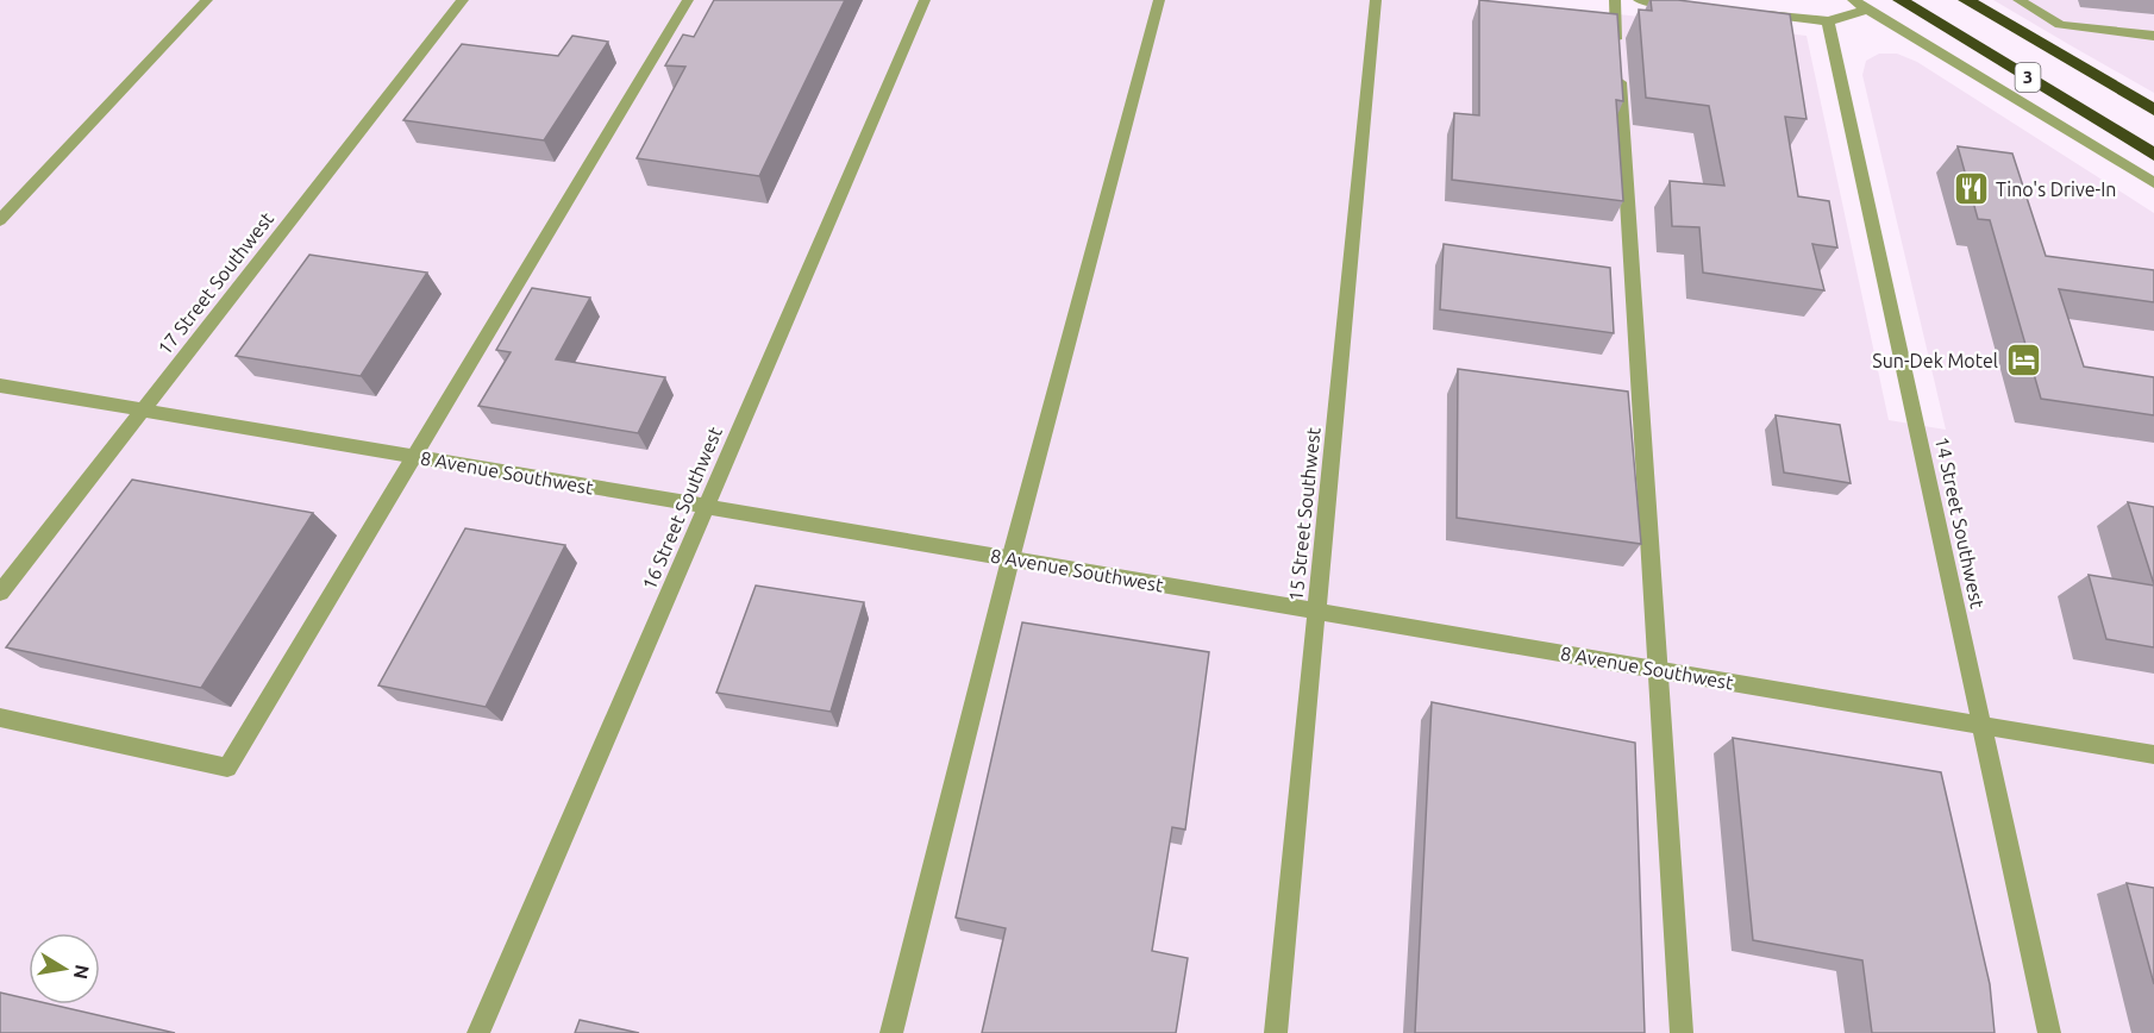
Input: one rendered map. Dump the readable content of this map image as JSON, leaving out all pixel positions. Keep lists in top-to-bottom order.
{
  "streets": {
    "highway": ["3"],
    "street": [
      "17 Street Southwest",
      "8 Avenue Southwest",
      "16 Street Southwest",
      "15 Street Southwest",
      "14 Street Southwest"
    ]
  },
  "crossings": [
    ["17 Street Southwest", "8 Avenue Southwest"],
    ["8 Avenue Southwest", "16 Street Southwest"],
    ["8 Avenue Southwest", "15 Street Southwest"],
    ["8 Avenue Southwest", "14 Street Southwest"]
  ],
  "places": {
    "restaurant": ["Tino's Drive-In"],
    "hotel": ["Sun-Dek Motel"]
  },
  "north": "right"
}
